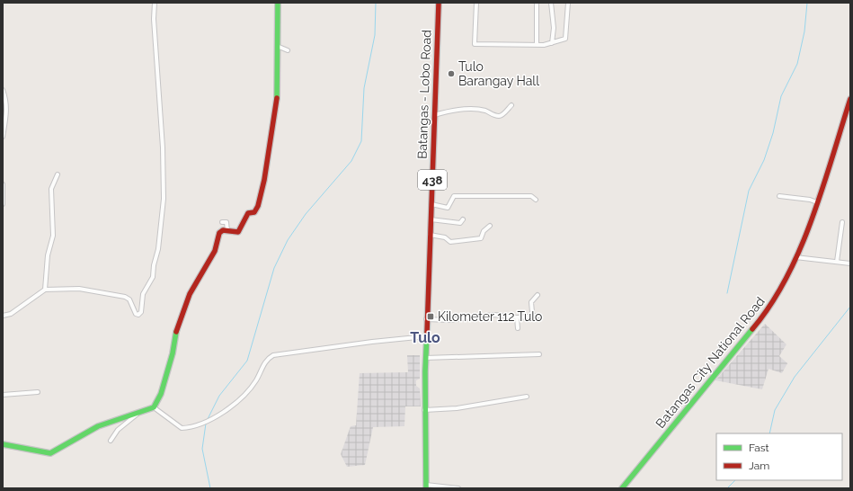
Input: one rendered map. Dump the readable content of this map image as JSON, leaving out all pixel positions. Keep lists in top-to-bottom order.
{
  "streets": {
    "street": ["Batangas - Lobo Road", "438", "Batangas City National Road"]
  },
  "districts": ["Tulo"],
  "places": {
    "other": ["Tulo Barangay Hall"],
    "transit": ["Kilometer 112 Tulo"]
  },
  "legend": ["Fast", "Jam"]
}
